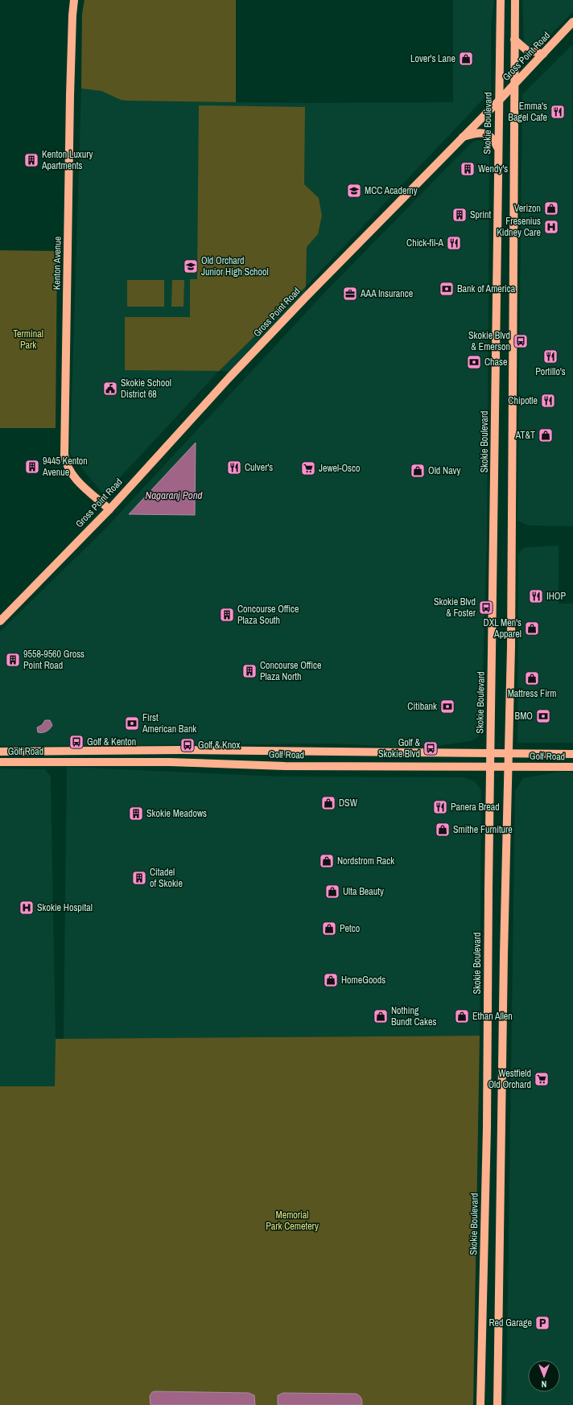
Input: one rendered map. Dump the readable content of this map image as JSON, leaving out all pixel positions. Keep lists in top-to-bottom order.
{
  "streets": {
    "main road": [
      "Gross Point Road",
      "Skokie Boulevard",
      "Kenton Avenue",
      "Golf Road"
    ]
  },
  "crossings": [
    ["Gross Point Road", "Skokie Boulevard"],
    ["Gross Point Road", "Kenton Avenue"],
    ["Skokie Boulevard", "Golf Road"]
  ],
  "water": ["Nagaranj Pond"],
  "parks": ["Terminal Park", "Memorial Park Cemetery"],
  "places": {
    "shop": [
      "Lover's Lane",
      "Verizon",
      "AT&T",
      "Old Navy",
      "DXL Men's Apparel",
      "Mattress Firm",
      "DSW",
      "Smithe Furniture",
      "Nordstrom Rack",
      "Ulta Beauty",
      "Petco",
      "HomeGoods",
      "Nothing Bundt Cakes",
      "Ethan Allen"
    ],
    "restaurant": [
      "Emma's Bagel Cafe",
      "Chick-fil-A",
      "Portillo's",
      "Chipotle",
      "Culver's",
      "IHOP",
      "Panera Bread"
    ],
    "building": [
      "Kenton Luxury Apartments",
      "Wendy's",
      "Sprint",
      "9445 Kenton Avenue",
      "Concourse Office Plaza South",
      "9558-9560 Gross Point Road",
      "Concourse Office Plaza North",
      "Skokie Meadows",
      "Citadel of Skokie"
    ],
    "school or university": ["MCC Academy", "Old Orchard Junior High School"],
    "hospital": ["Fresenius Kidney Care", "Skokie Hospital"],
    "bank": [
      "Bank of America",
      "Chase",
      "Citibank",
      "BMO",
      "First American Bank"
    ],
    "office": ["AAA Insurance"],
    "bus stop": [
      "Skokie Blvd & Emerson",
      "Skokie Blvd & Foster",
      "Golf & Kenton",
      "Golf & Knox",
      "Golf & Skokie Blvd"
    ],
    "public building": ["Skokie School District 68"],
    "supermarket": ["Jewel-Osco", "Westfield Old Orchard"],
    "parking": ["Red Garage"]
  },
  "north": "bottom"
}
